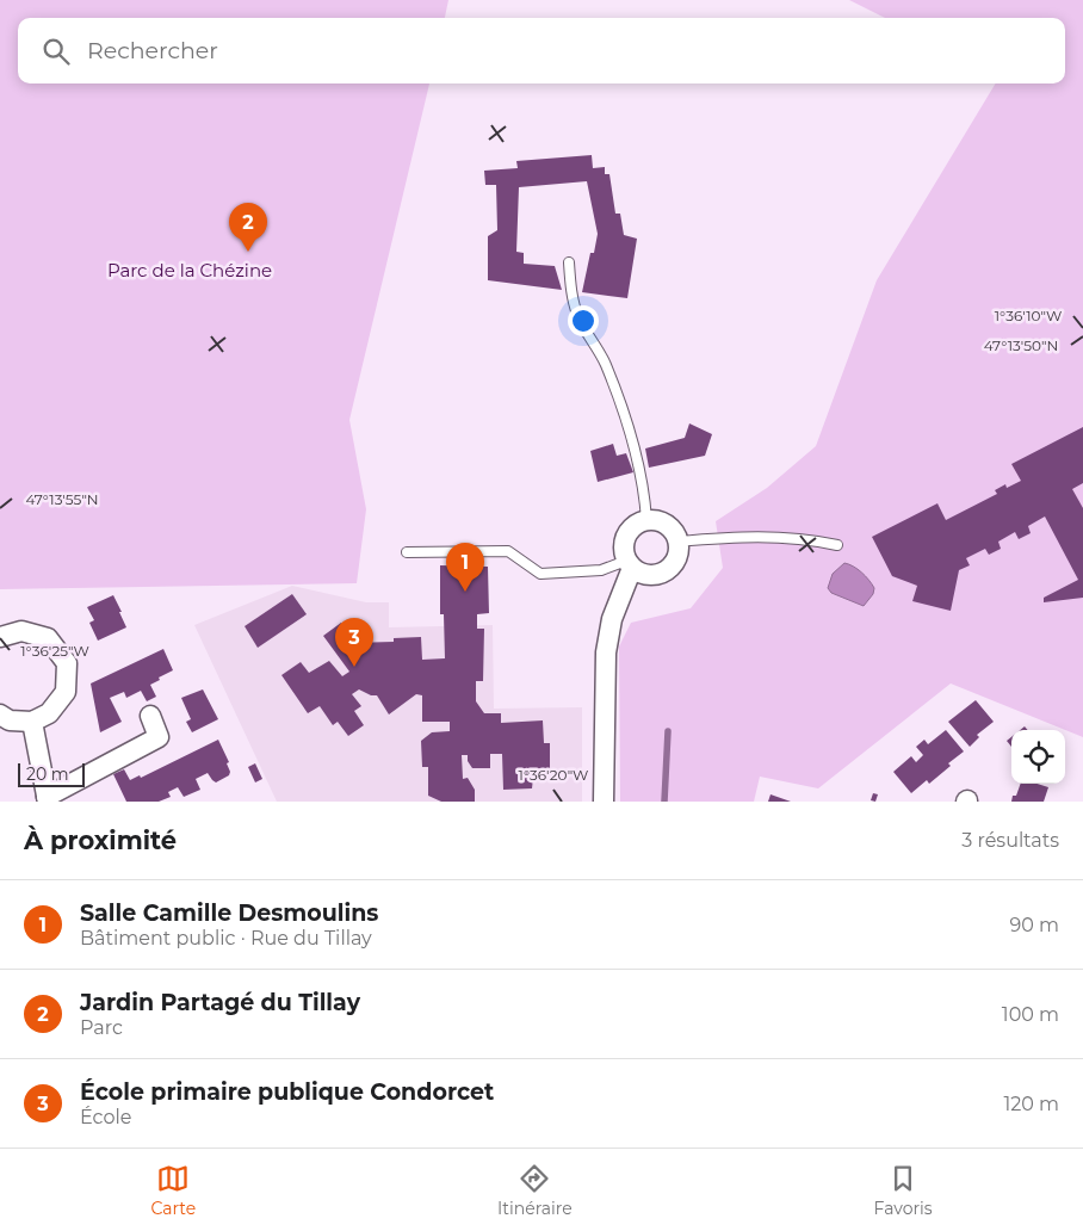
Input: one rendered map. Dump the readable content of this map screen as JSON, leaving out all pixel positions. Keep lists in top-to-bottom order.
{
  "parks": ["Parc de la Chézine"],
  "scale_bar": "20 m",
  "page": {
    "search": "Rechercher",
    "pins": ["2", "1", "3"],
    "scale": "20 m",
    "heading": ["À proximité", "3 résultats"],
    "list": [
      {
        "mark": "1",
        "name": "Salle Camille Desmoulins",
        "note": "Bâtiment public · Rue du Tillay",
        "value": "90 m"
      },
      {
        "mark": "2",
        "name": "Jardin Partagé du Tillay",
        "note": "Parc",
        "value": "100 m"
      },
      {
        "mark": "3",
        "name": "École primaire publique Condorcet",
        "note": "École",
        "value": "120 m"
      }
    ],
    "nav": ["Carte", "Itinéraire", "Favoris"]
  },
  "coordinates": [
    "1°36'10\"W",
    "47°13'50\"N",
    "47°13'55\"N",
    "1°36'25\"W",
    "1°36'20\"W"
  ]
}
